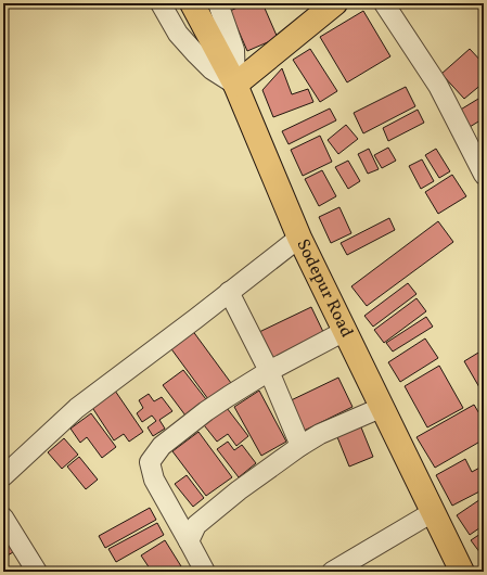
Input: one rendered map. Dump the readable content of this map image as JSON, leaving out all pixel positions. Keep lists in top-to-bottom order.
{
  "streets": {
    "main road": ["Sodepur Road"]
  }
}
